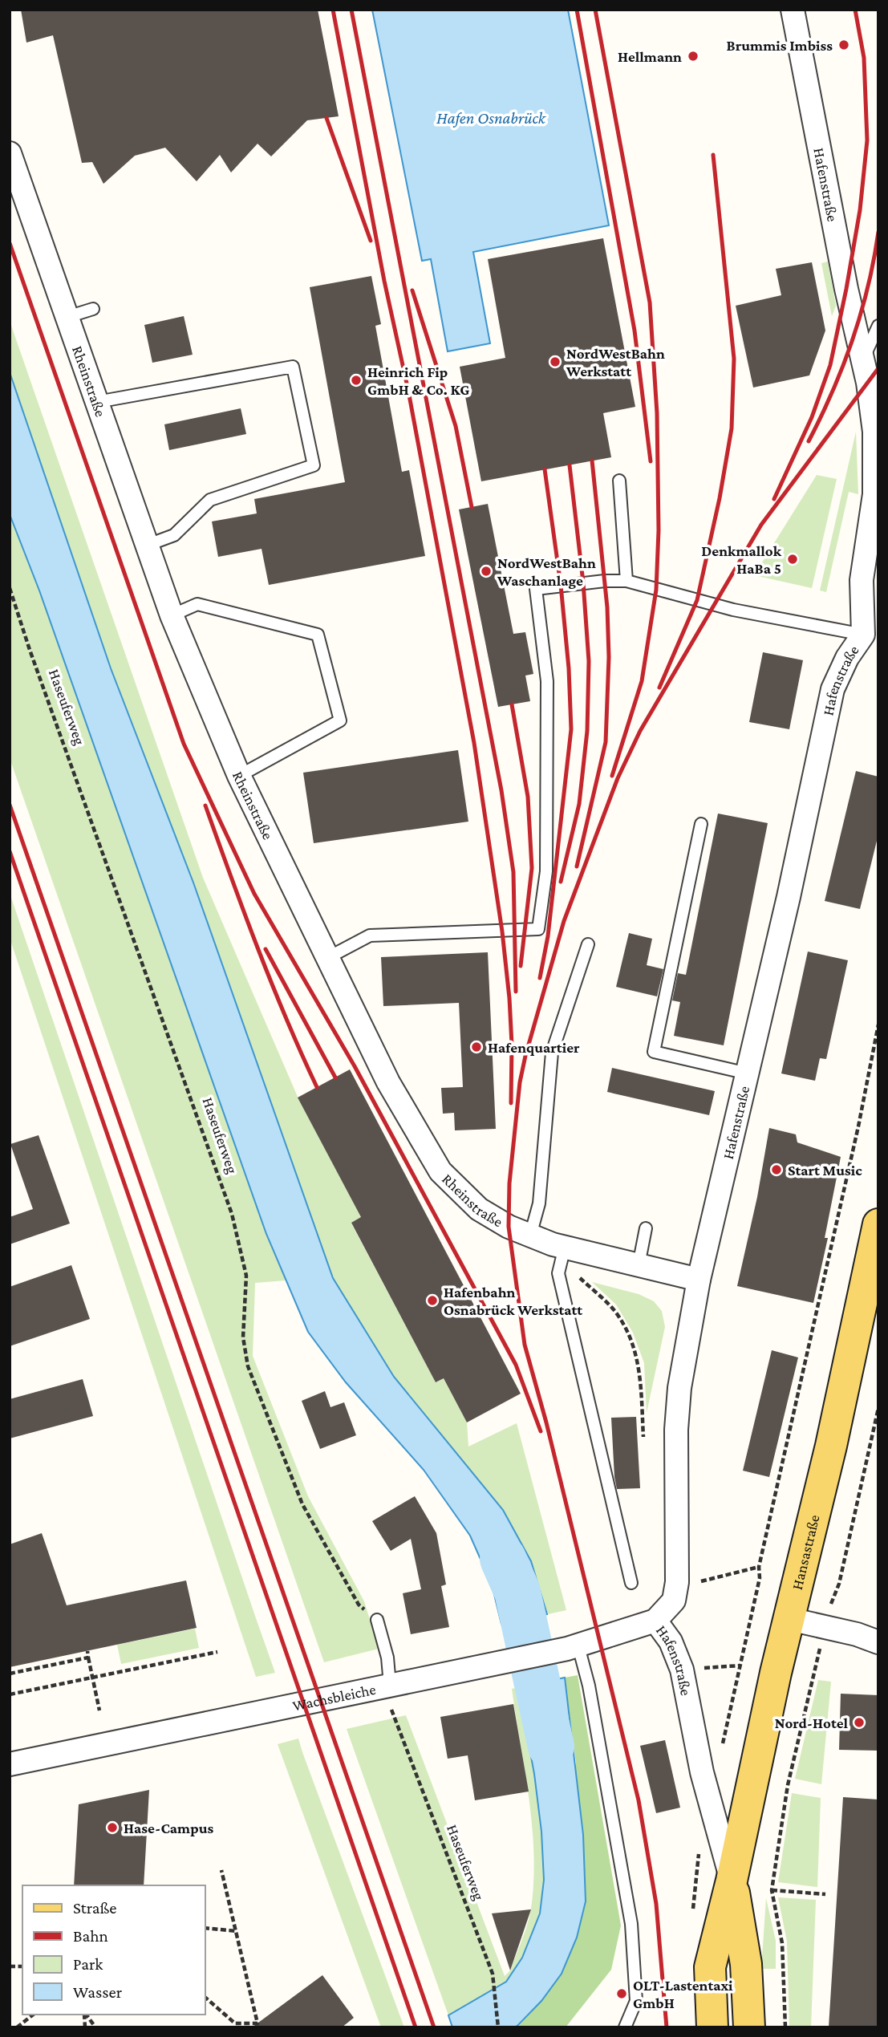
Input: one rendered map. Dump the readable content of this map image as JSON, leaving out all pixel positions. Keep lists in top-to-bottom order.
{
  "streets": {
    "main road": ["Hansastraße"],
    "street": ["Hafenstraße", "Rheinstraße", "Wachsbleiche"],
    "path": ["Haseuferweg"]
  },
  "crossings": [
    ["Hafenstraße", "Rheinstraße"],
    ["Hafenstraße", "Hansastraße"],
    ["Hafenstraße", "Wachsbleiche"]
  ],
  "water": ["Hafen Osnabrück"],
  "places": [
    "Brummis Imbiss",
    "Hellmann",
    "NordWestBahn Werkstatt",
    "Heinrich Fip GmbH & Co. KG",
    "Denkmallok HaBa 5",
    "NordWestBahn Waschanlage",
    "Hafenquartier",
    "Start Music",
    "Hafenbahn Osnabrück Werkstatt",
    "Nord-Hotel",
    "Hase-Campus",
    "OLT-Lastentaxi GmbH"
  ],
  "legend": [
    "Straße",
    "Bahn",
    "Park",
    "Wasser"
  ]
}
